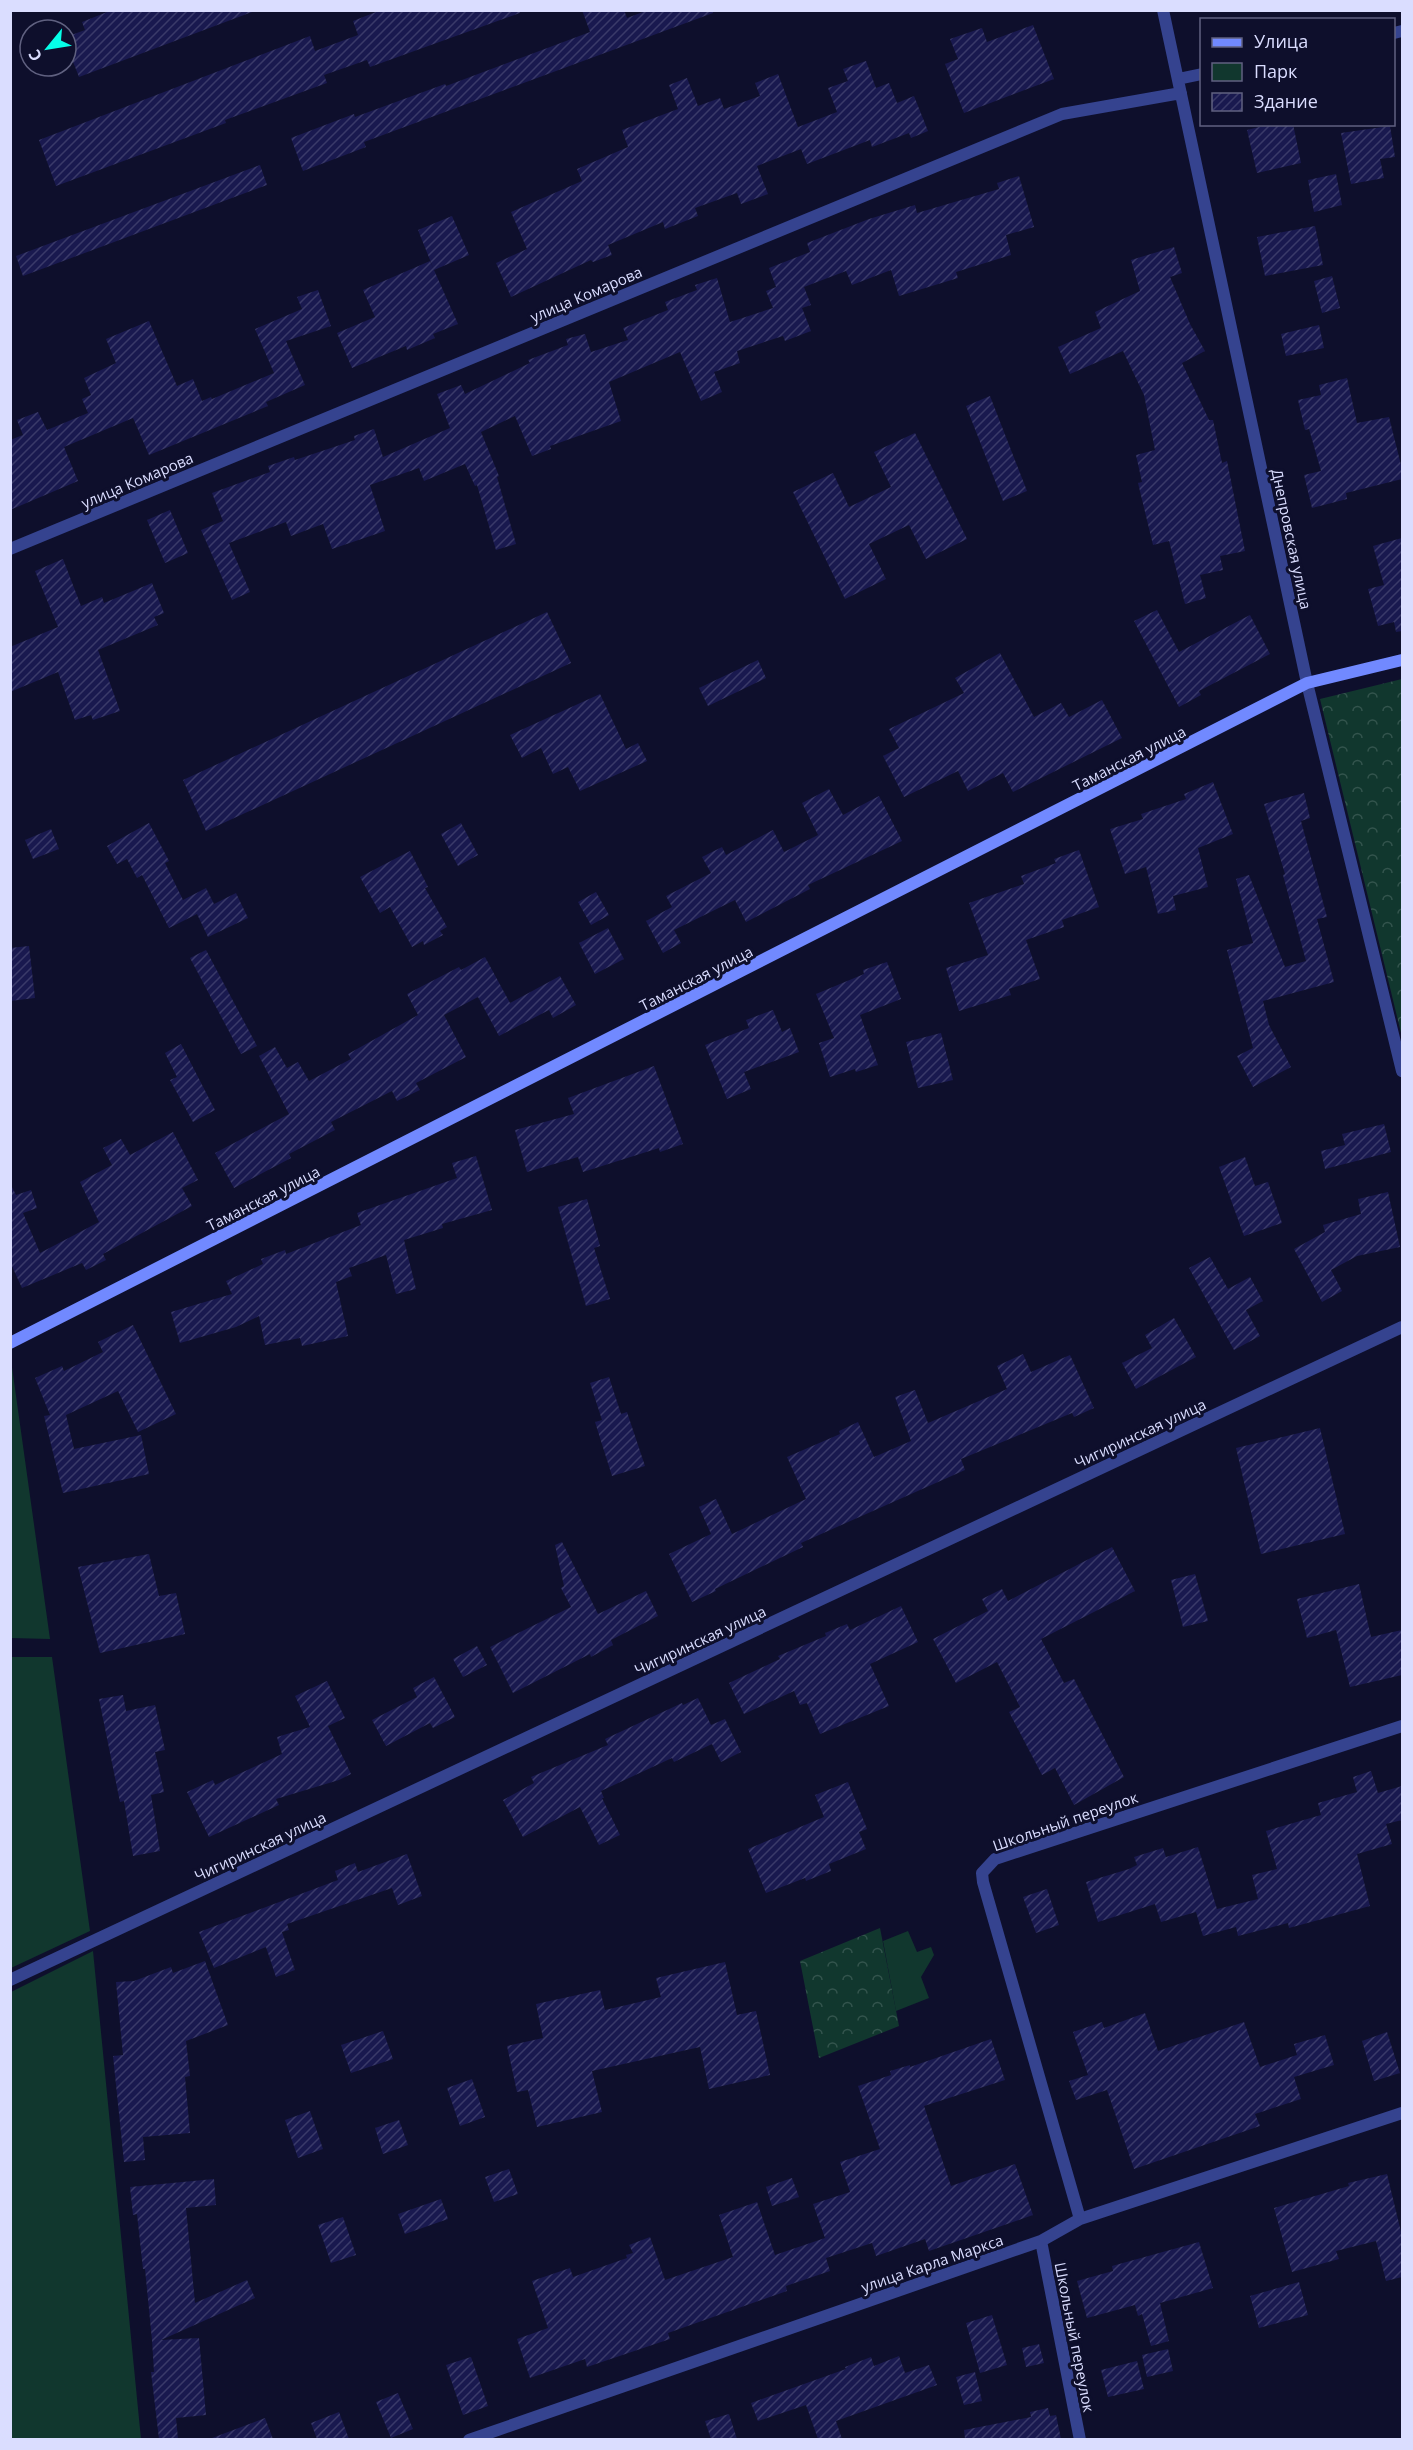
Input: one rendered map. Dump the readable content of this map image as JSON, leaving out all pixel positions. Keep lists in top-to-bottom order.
{
  "streets": {
    "street": [
      "улица Комарова",
      "Днепровская улица",
      "Таманская улица",
      "Чигиринская улица",
      "Школьный переулок",
      "улица Карла Маркса"
    ]
  },
  "crossings": [
    ["улица Комарова", "Днепровская улица"],
    ["Днепровская улица", "Таманская улица"],
    ["Школьный переулок", "улица Карла Маркса"]
  ],
  "legend": ["Улица", "Парк", "Здание"],
  "north": "bottom left"
}
